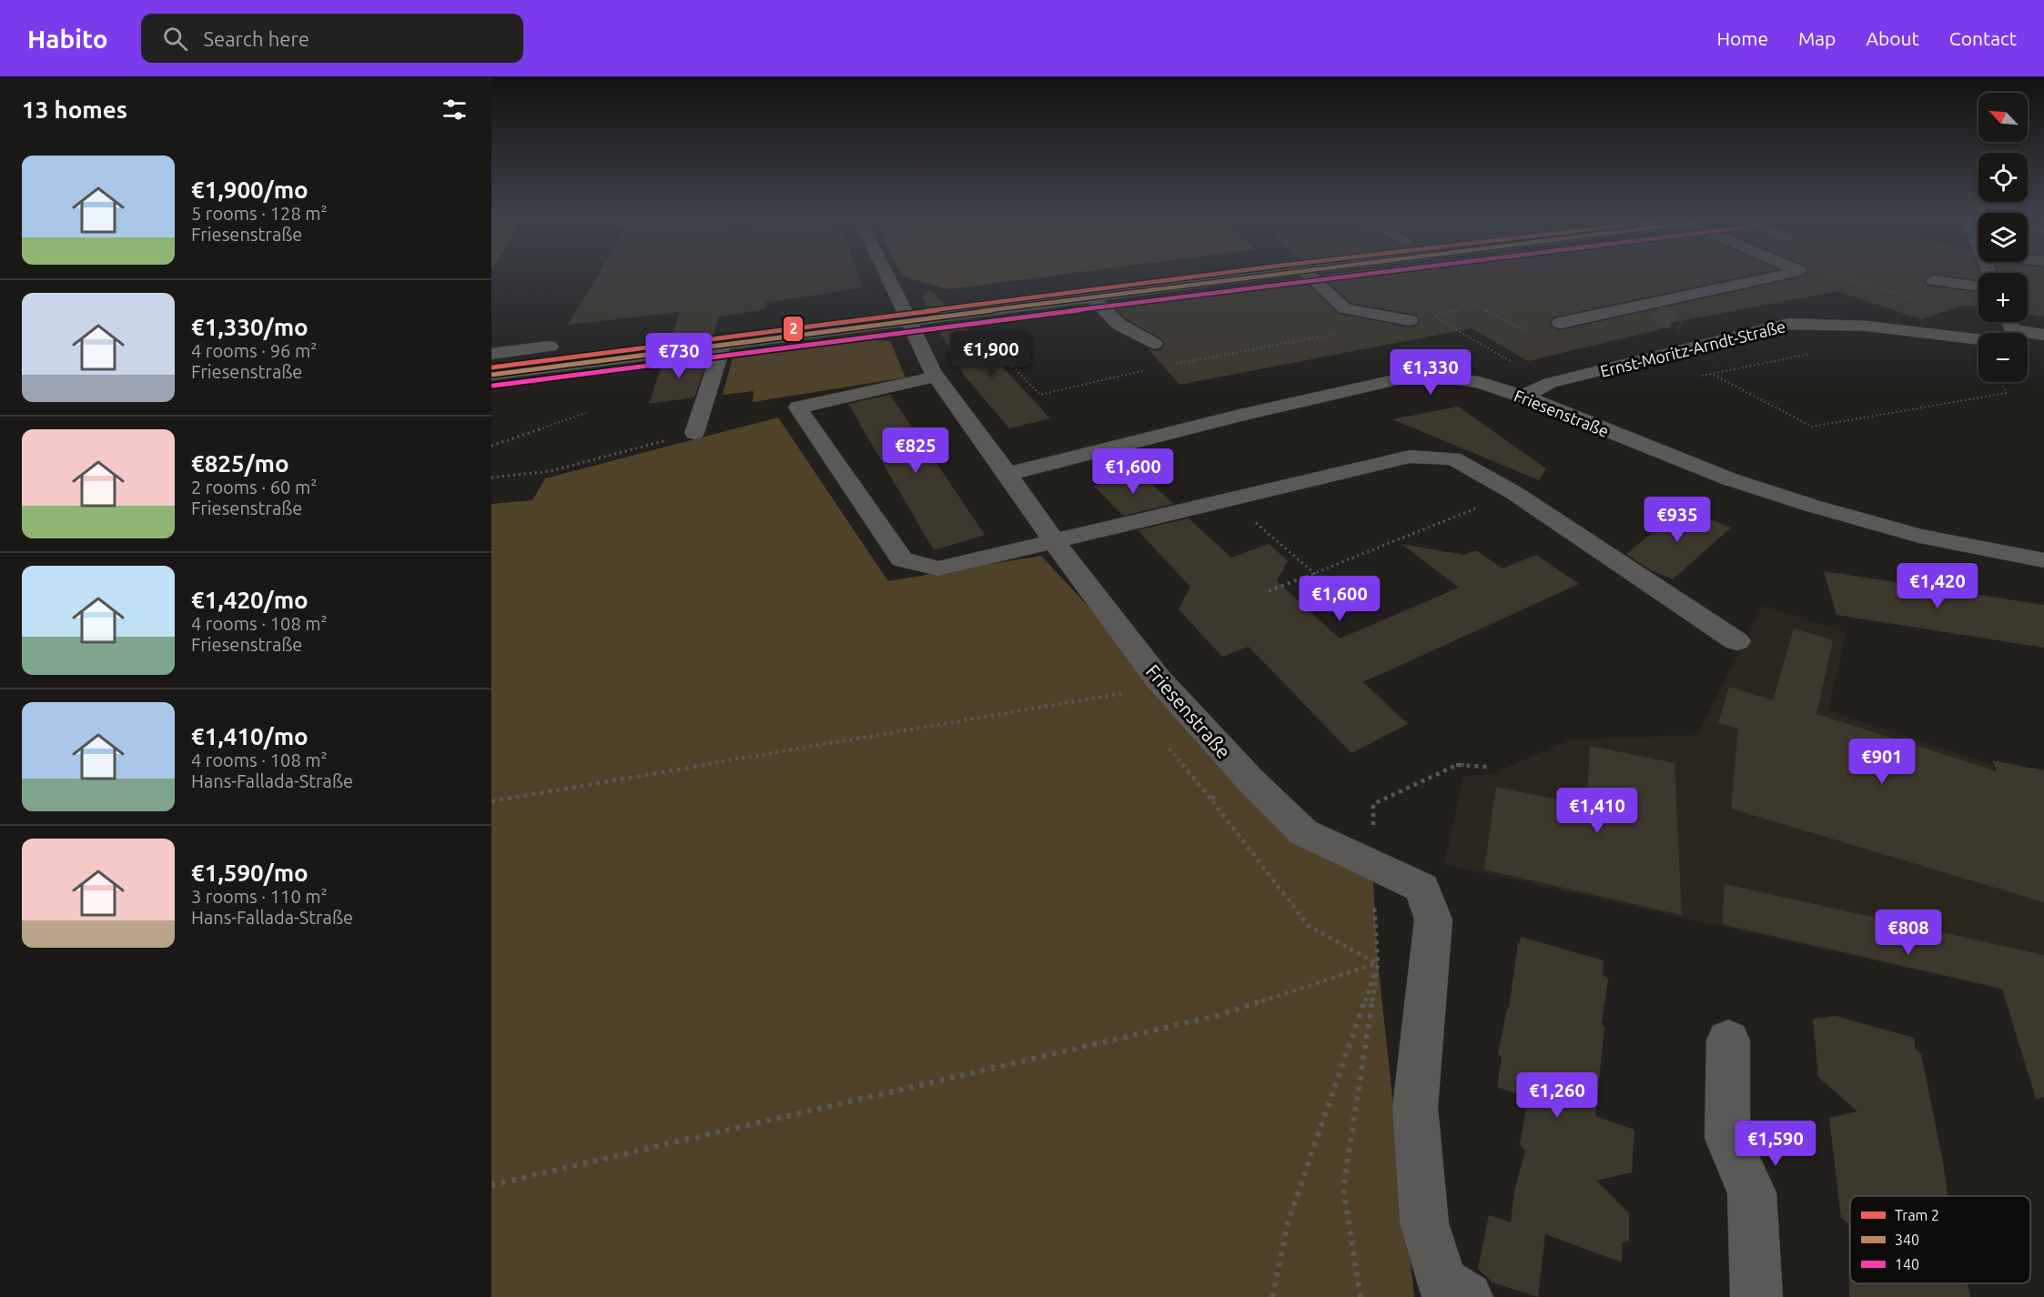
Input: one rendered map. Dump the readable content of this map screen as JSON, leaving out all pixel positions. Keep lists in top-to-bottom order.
{
  "streets": {
    "street": ["Ernst-Moritz-Arndt-Straße", "Friesenstraße"]
  },
  "crossings": [
    ["Ernst-Moritz-Arndt-Straße", "Friesenstraße"]
  ],
  "lines": ["tram line 2", "transit line 340", "transit line 140"],
  "legend": ["Tram 2", "340", "140"],
  "north": "top left",
  "page": {
    "header": "Habito",
    "search": "Search here",
    "nav": [
      "Home",
      "Map",
      "About",
      "Contact"
    ],
    "heading": "13 homes",
    "map_buttons": ["+", "−"],
    "list": [
      {
        "name": "€1,900/mo",
        "note": "5 rooms · 128 m² · Friesenstraße"
      },
      {
        "name": "€1,330/mo",
        "note": "4 rooms · 96 m² · Friesenstraße"
      },
      {
        "name": "€825/mo",
        "note": "2 rooms · 60 m² · Friesenstraße"
      },
      {
        "name": "€1,420/mo",
        "note": "4 rooms · 108 m² · Friesenstraße"
      },
      {
        "name": "€1,410/mo",
        "note": "4 rooms · 108 m² · Hans-Fallada-Straße"
      },
      {
        "name": "€1,590/mo",
        "note": "3 rooms · 110 m² · Hans-Fallada-Straße"
      }
    ],
    "price": [
      "€1,900",
      "€730",
      "€1,330",
      "€825",
      "€1,600",
      "€935",
      "€1,420",
      "€1,600",
      "€901",
      "€1,410",
      "€808",
      "€1,260",
      "€1,590"
    ]
  }
}
